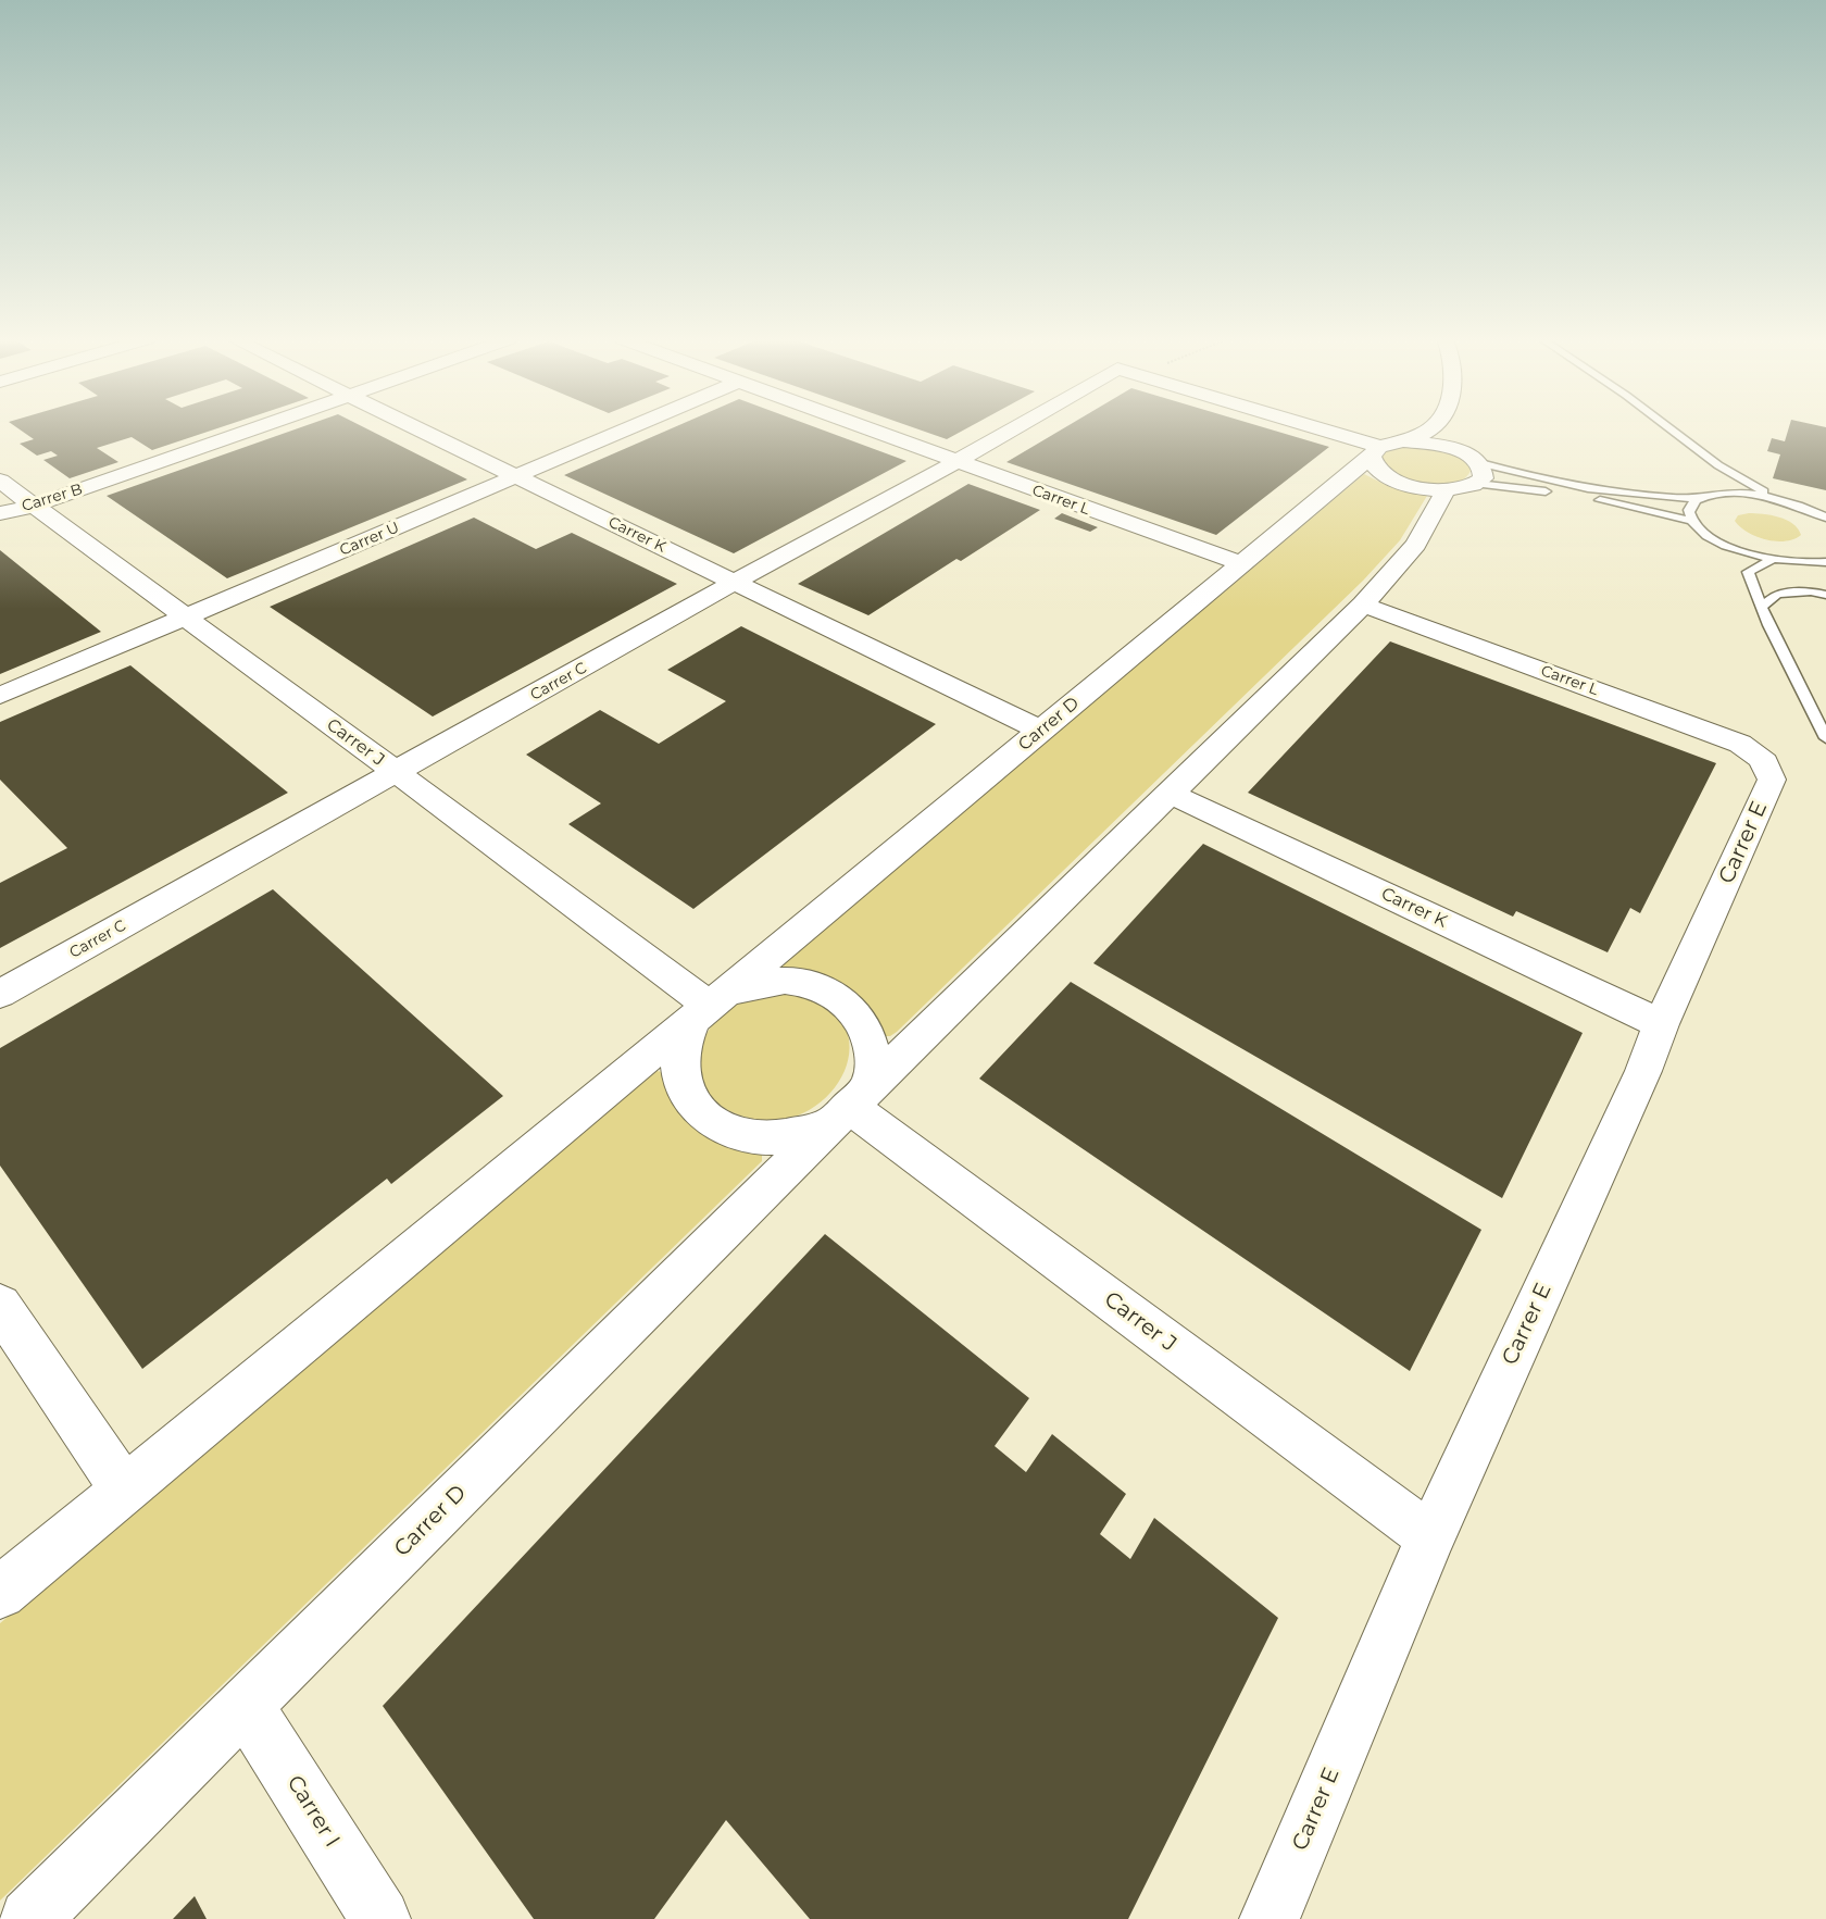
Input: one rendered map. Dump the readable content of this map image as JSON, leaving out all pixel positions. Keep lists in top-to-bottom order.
{
  "streets": {
    "street": [
      "Carrer B",
      "Carrer L",
      "Carrer K",
      "Carrer U",
      "Carrer C",
      "Carrer D",
      "Carrer J",
      "Carrer E",
      "Carrer I"
    ]
  },
  "crossings": [
    ["Carrer B", "Carrer J"],
    ["Carrer L", "Carrer C"],
    ["Carrer L", "Carrer D"],
    ["Carrer L", "Carrer E"],
    ["Carrer K", "Carrer U"],
    ["Carrer K", "Carrer C"],
    ["Carrer K", "Carrer D"],
    ["Carrer K", "Carrer E"],
    ["Carrer U", "Carrer J"],
    ["Carrer C", "Carrer J"],
    ["Carrer D", "Carrer J"],
    ["Carrer D", "Carrer I"],
    ["Carrer J", "Carrer E"]
  ]
}
